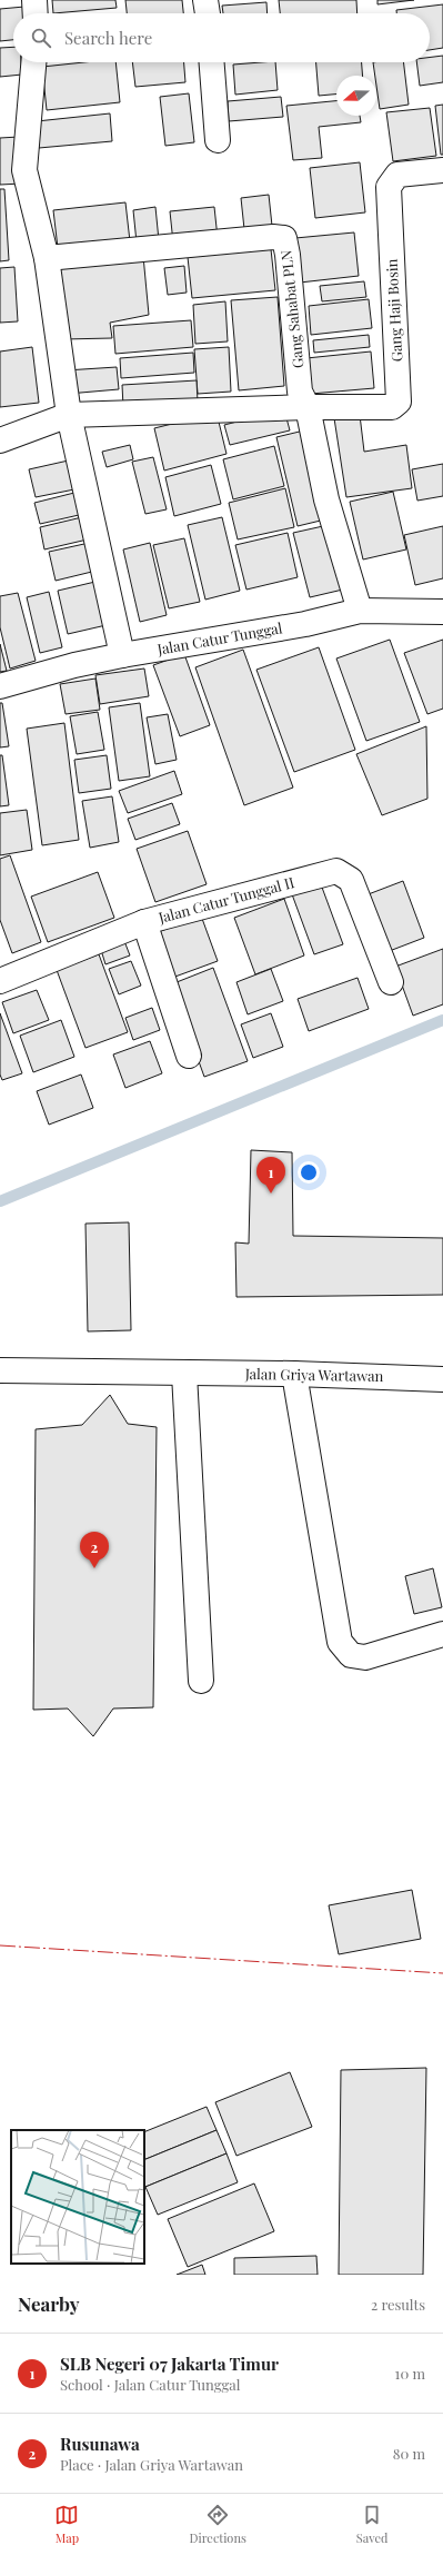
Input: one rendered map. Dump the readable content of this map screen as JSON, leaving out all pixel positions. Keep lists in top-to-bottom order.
{
  "streets": {
    "street": [
      "Gang Sahabat PLN",
      "Gang Haji Bosin",
      "Jalan Catur Tunggal",
      "Jalan Catur Tunggal II",
      "Jalan Griya Wartawan"
    ]
  },
  "crossings": [
    ["Gang Sahabat PLN", "Gang Haji Bosin"],
    ["Gang Sahabat PLN", "Jalan Catur Tunggal"]
  ],
  "north": "left",
  "page": {
    "search": "Search here",
    "pins": ["1", "2"],
    "heading": ["Nearby", "2 results"],
    "list": [
      {
        "mark": "1",
        "name": "SLB Negeri 07 Jakarta Timur",
        "note": "School · Jalan Catur Tunggal",
        "value": "10 m"
      },
      {
        "mark": "2",
        "name": "Rusunawa",
        "note": "Place · Jalan Griya Wartawan",
        "value": "80 m"
      }
    ],
    "nav": ["Map", "Directions", "Saved"]
  }
}
